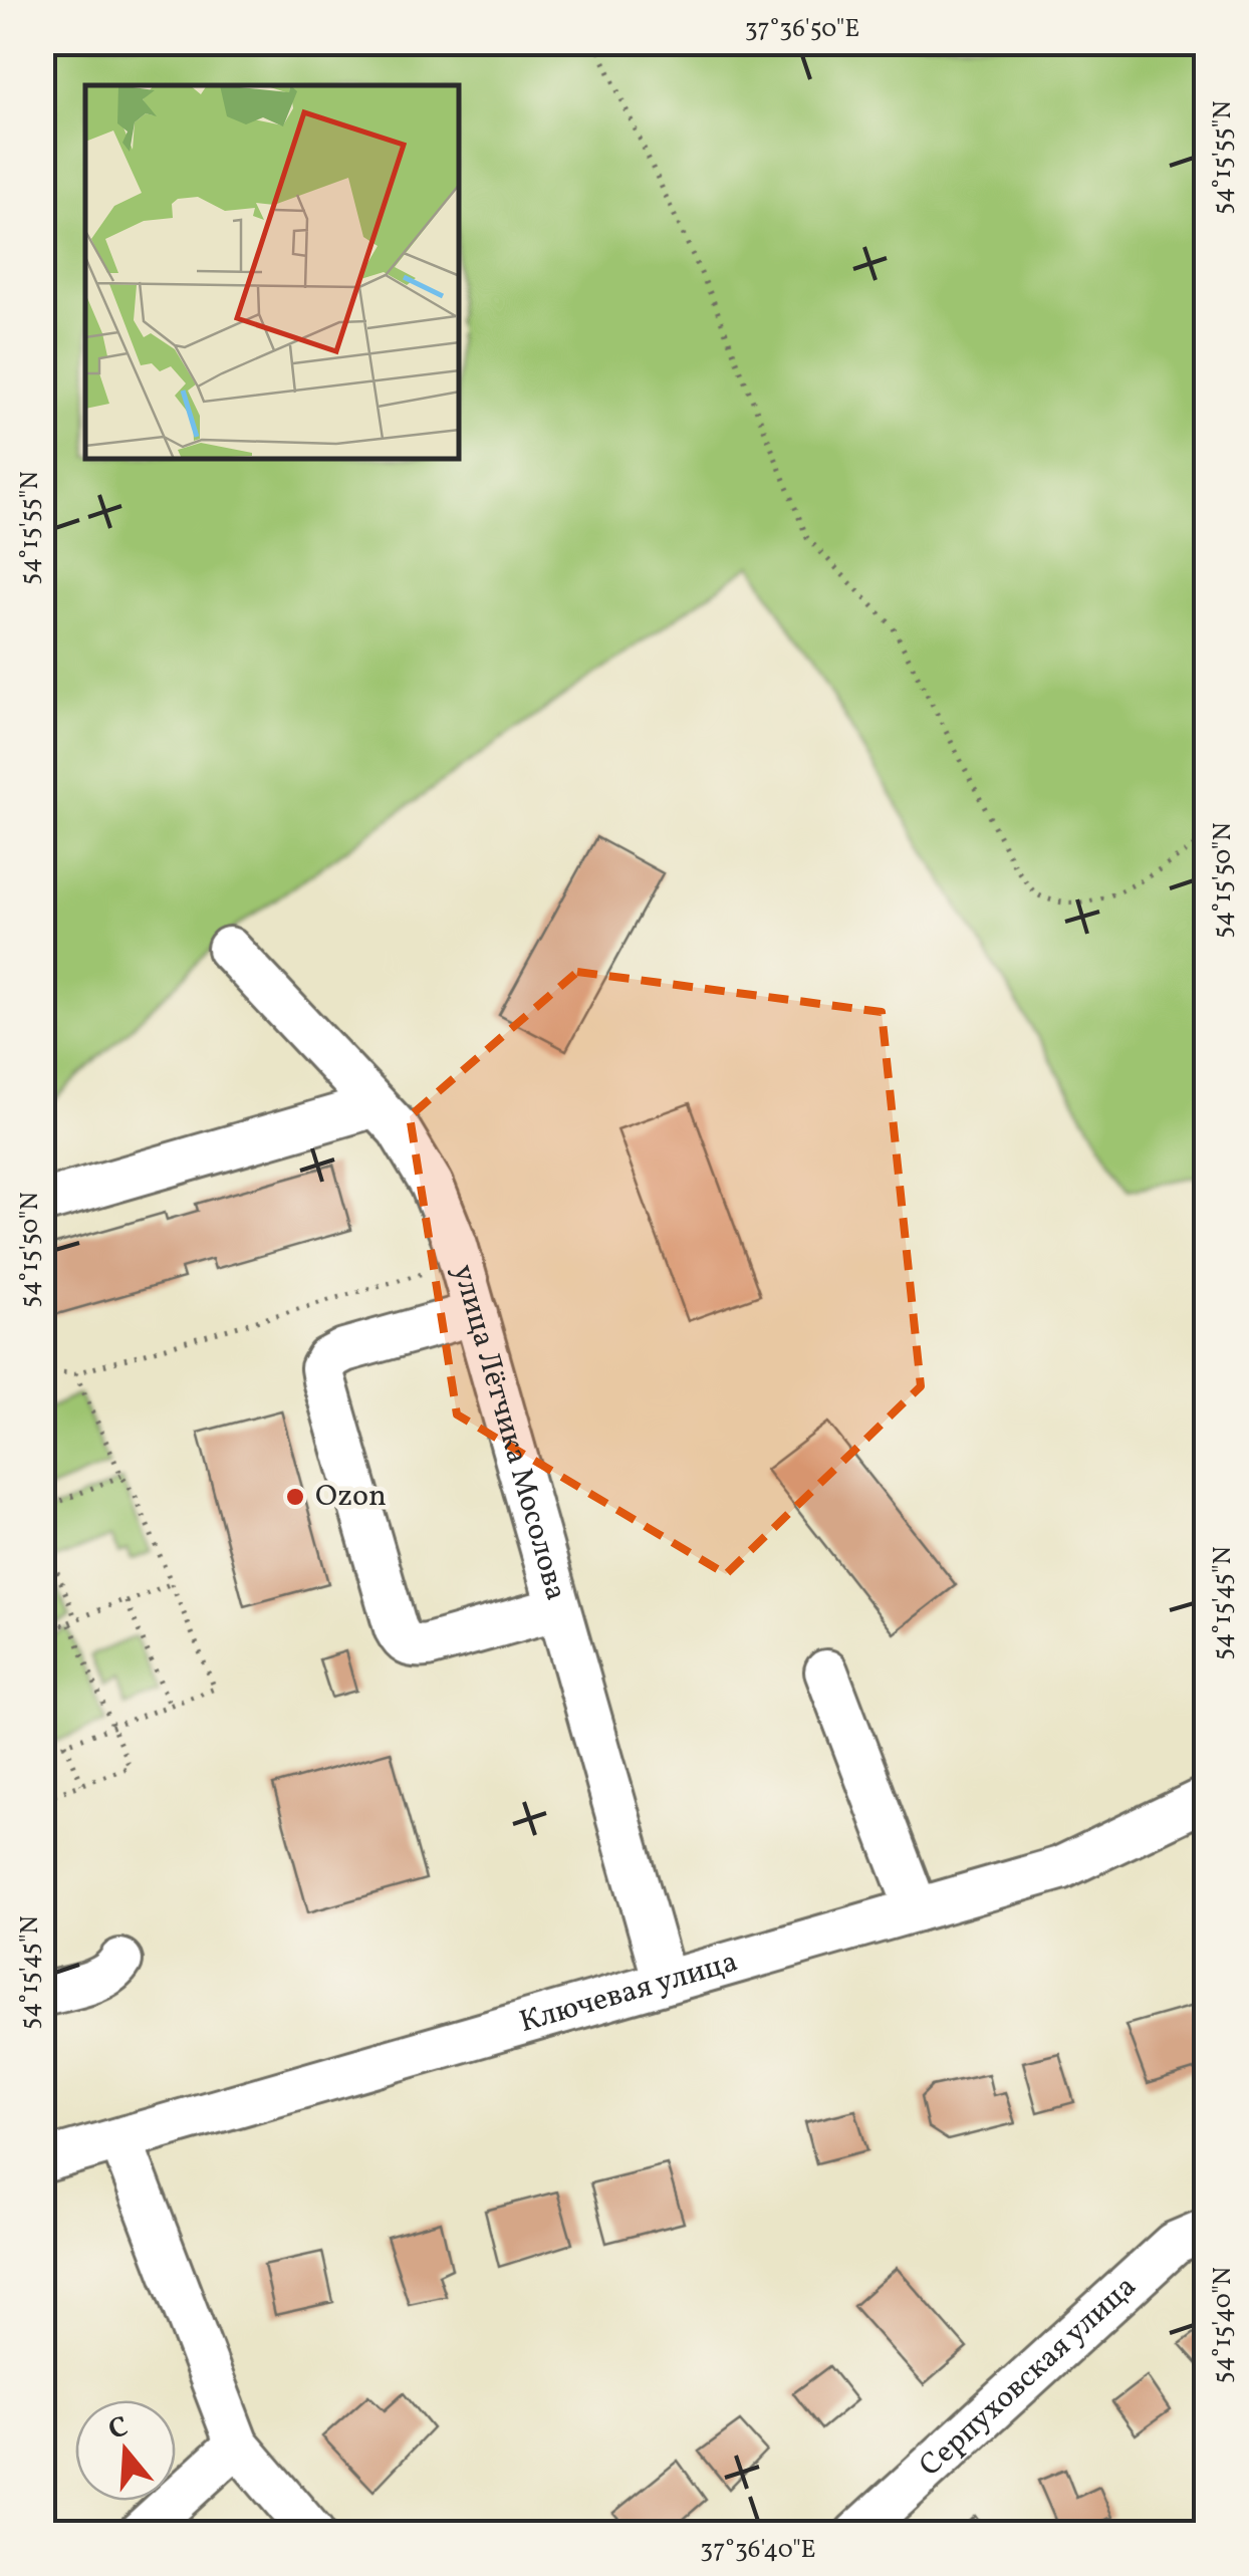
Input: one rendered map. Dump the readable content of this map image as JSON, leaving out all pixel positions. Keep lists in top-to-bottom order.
{
  "streets": {
    "street": ["улица Лётчика Мосолова", "Ключевая улица", "Серпуховская улица"]
  },
  "crossings": [
    ["улица Лётчика Мосолова", "Ключевая улица"]
  ],
  "places": ["Ozon"],
  "north": "top",
  "coordinates": [
    "37°36'50\"E",
    "54°15'55\"N",
    "54°15'50\"N",
    "54°15'45\"N",
    "54°15'40\"N",
    "37°36'40\"E"
  ]
}
